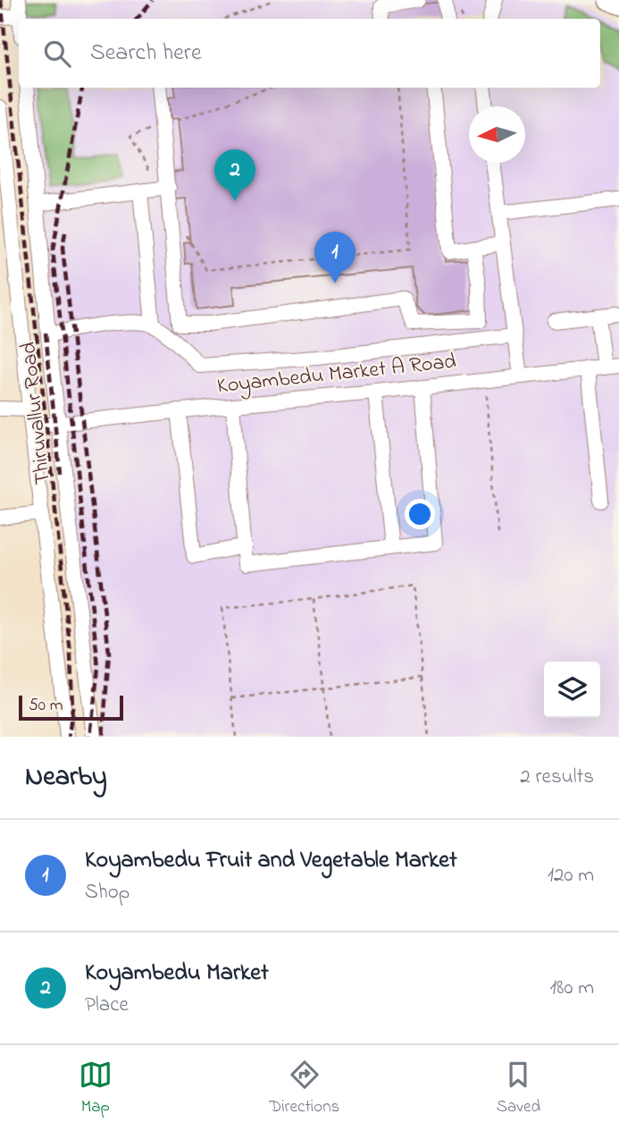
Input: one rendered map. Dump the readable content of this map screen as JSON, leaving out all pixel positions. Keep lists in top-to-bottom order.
{
  "streets": {
    "street": ["Koyambedu Market A Road", "Thiruvallur Road"]
  },
  "crossings": [
    ["Koyambedu Market A Road", "Thiruvallur Road"]
  ],
  "scale_bar": "50 m",
  "north": "left",
  "page": {
    "search": "Search here",
    "pins": ["2", "1"],
    "scale": "50 m",
    "heading": ["Nearby", "2 results"],
    "list": [
      {
        "mark": "1",
        "name": "Koyambedu Fruit and Vegetable Market",
        "note": "Shop",
        "value": "120 m"
      },
      {
        "mark": "2",
        "name": "Koyambedu Market",
        "note": "Place",
        "value": "180 m"
      }
    ],
    "nav": ["Map", "Directions", "Saved"]
  }
}
